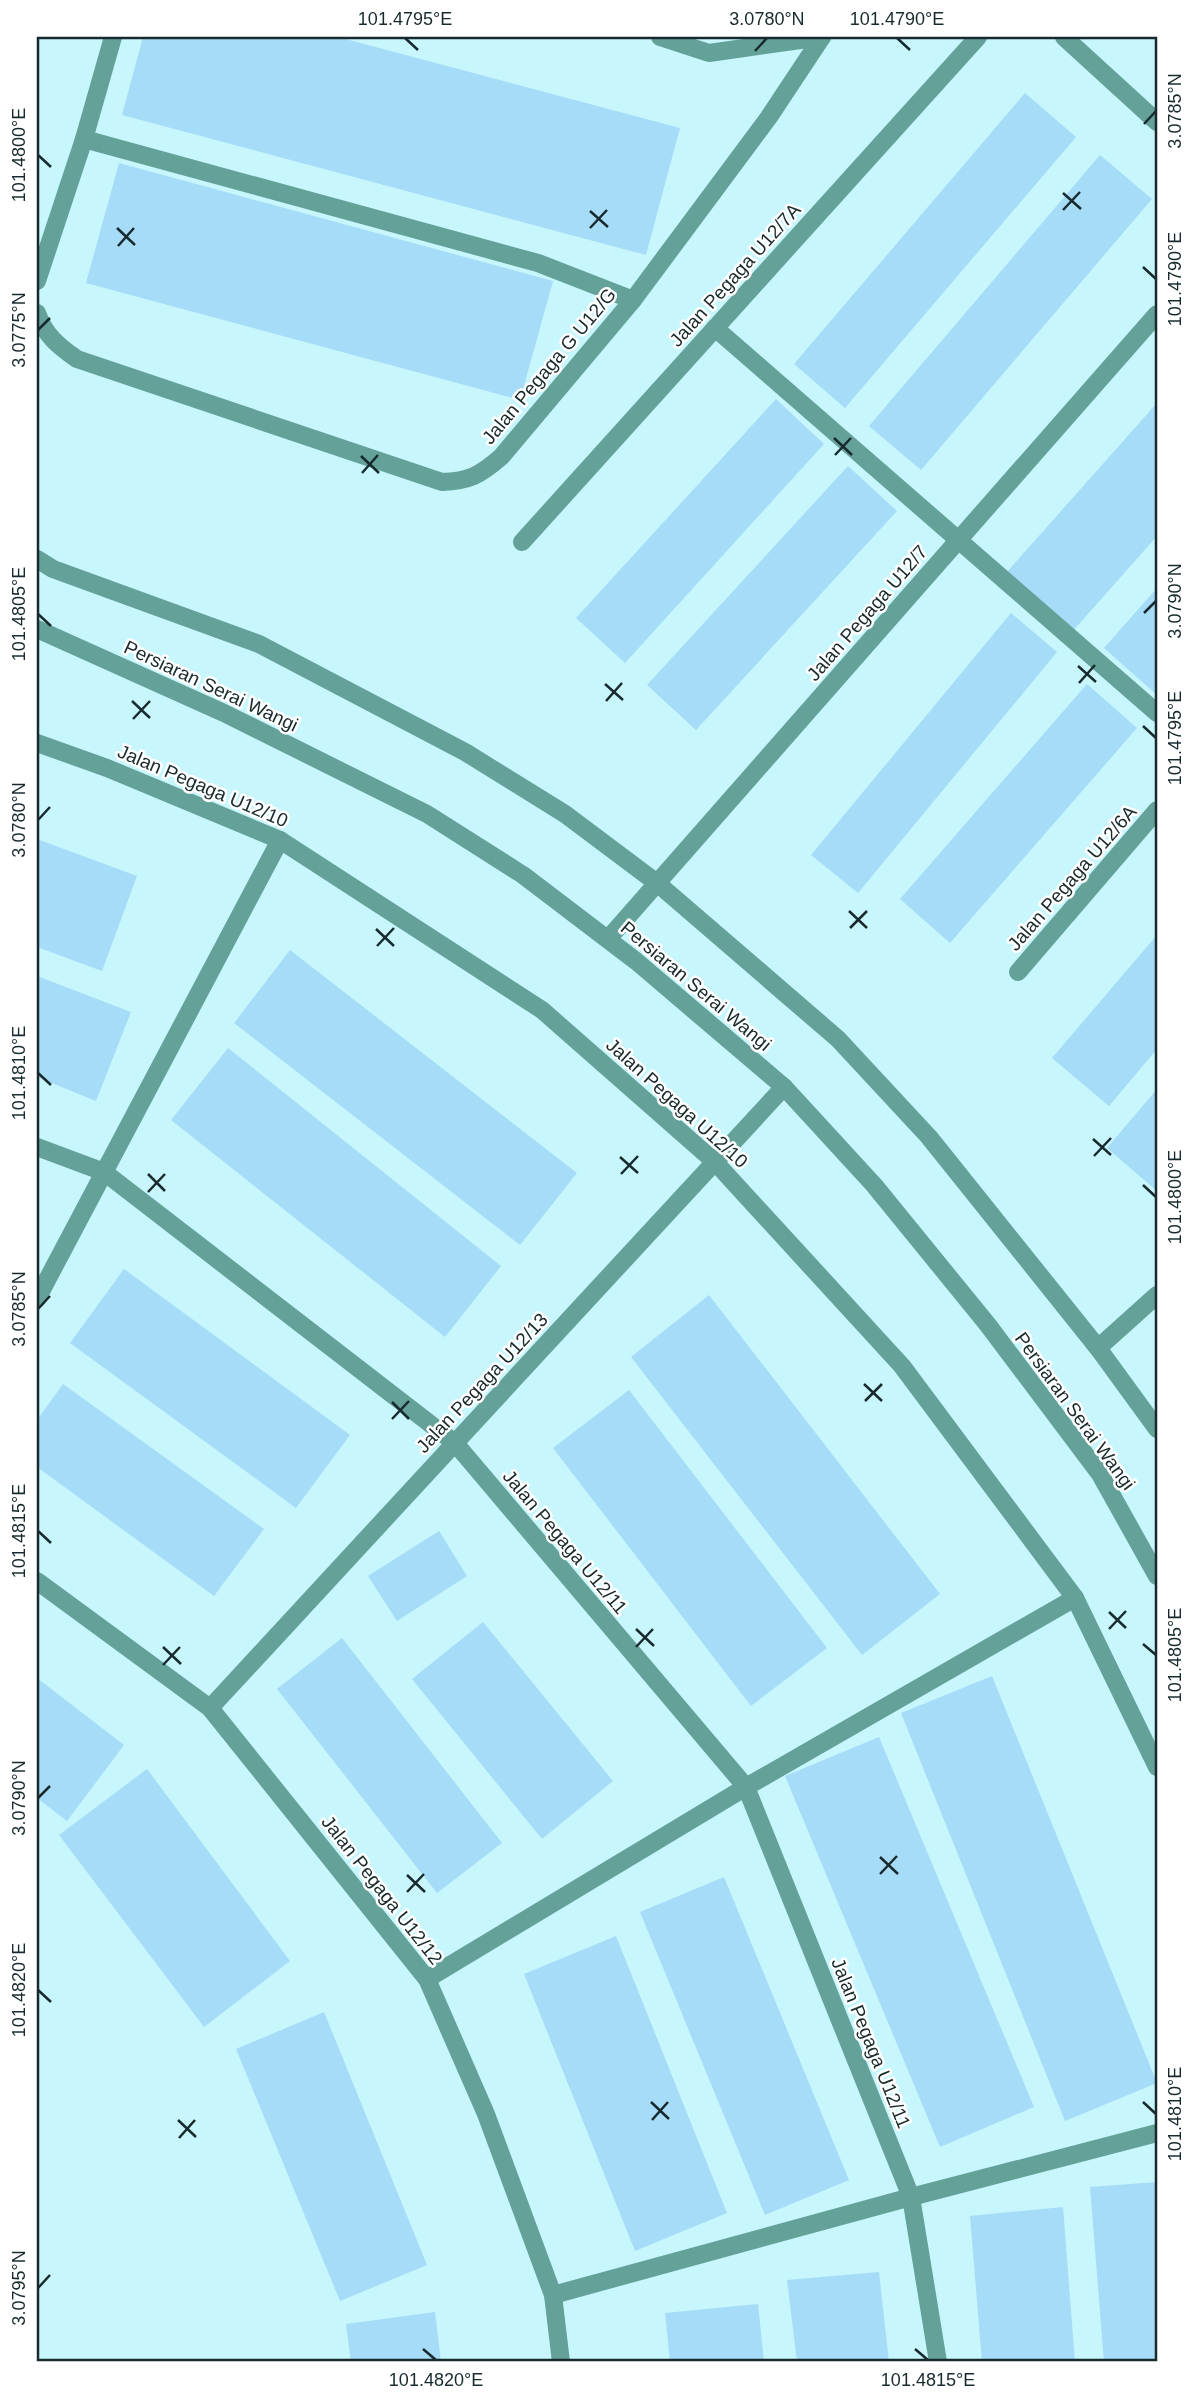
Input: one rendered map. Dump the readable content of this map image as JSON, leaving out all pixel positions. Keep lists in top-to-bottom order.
{
  "streets": {
    "street": [
      "Jalan Pegaga U12/7A",
      "Jalan Pegaga G U12/G",
      "Jalan Pegaga U12/7",
      "Persiaran Serai Wangi",
      "Jalan Pegaga U12/10",
      "Jalan Pegaga U12/6A",
      "Jalan Pegaga U12/13",
      "Jalan Pegaga U12/11",
      "Jalan Pegaga U12/12"
    ]
  },
  "crossings": [
    ["Jalan Pegaga U12/7", "Persiaran Serai Wangi"],
    ["Persiaran Serai Wangi", "Jalan Pegaga U12/13"],
    ["Jalan Pegaga U12/10", "Jalan Pegaga U12/13"],
    ["Jalan Pegaga U12/13", "Jalan Pegaga U12/11"],
    ["Jalan Pegaga U12/13", "Jalan Pegaga U12/12"]
  ],
  "coordinates": [
    "101.4795°E",
    "3.0780°N",
    "101.4790°E",
    "3.0785°N",
    "101.4800°E",
    "3.0775°N",
    "3.0790°N",
    "101.4805°E",
    "101.4810°E",
    "101.4815°E",
    "101.4820°E",
    "3.0795°N"
  ]
}
